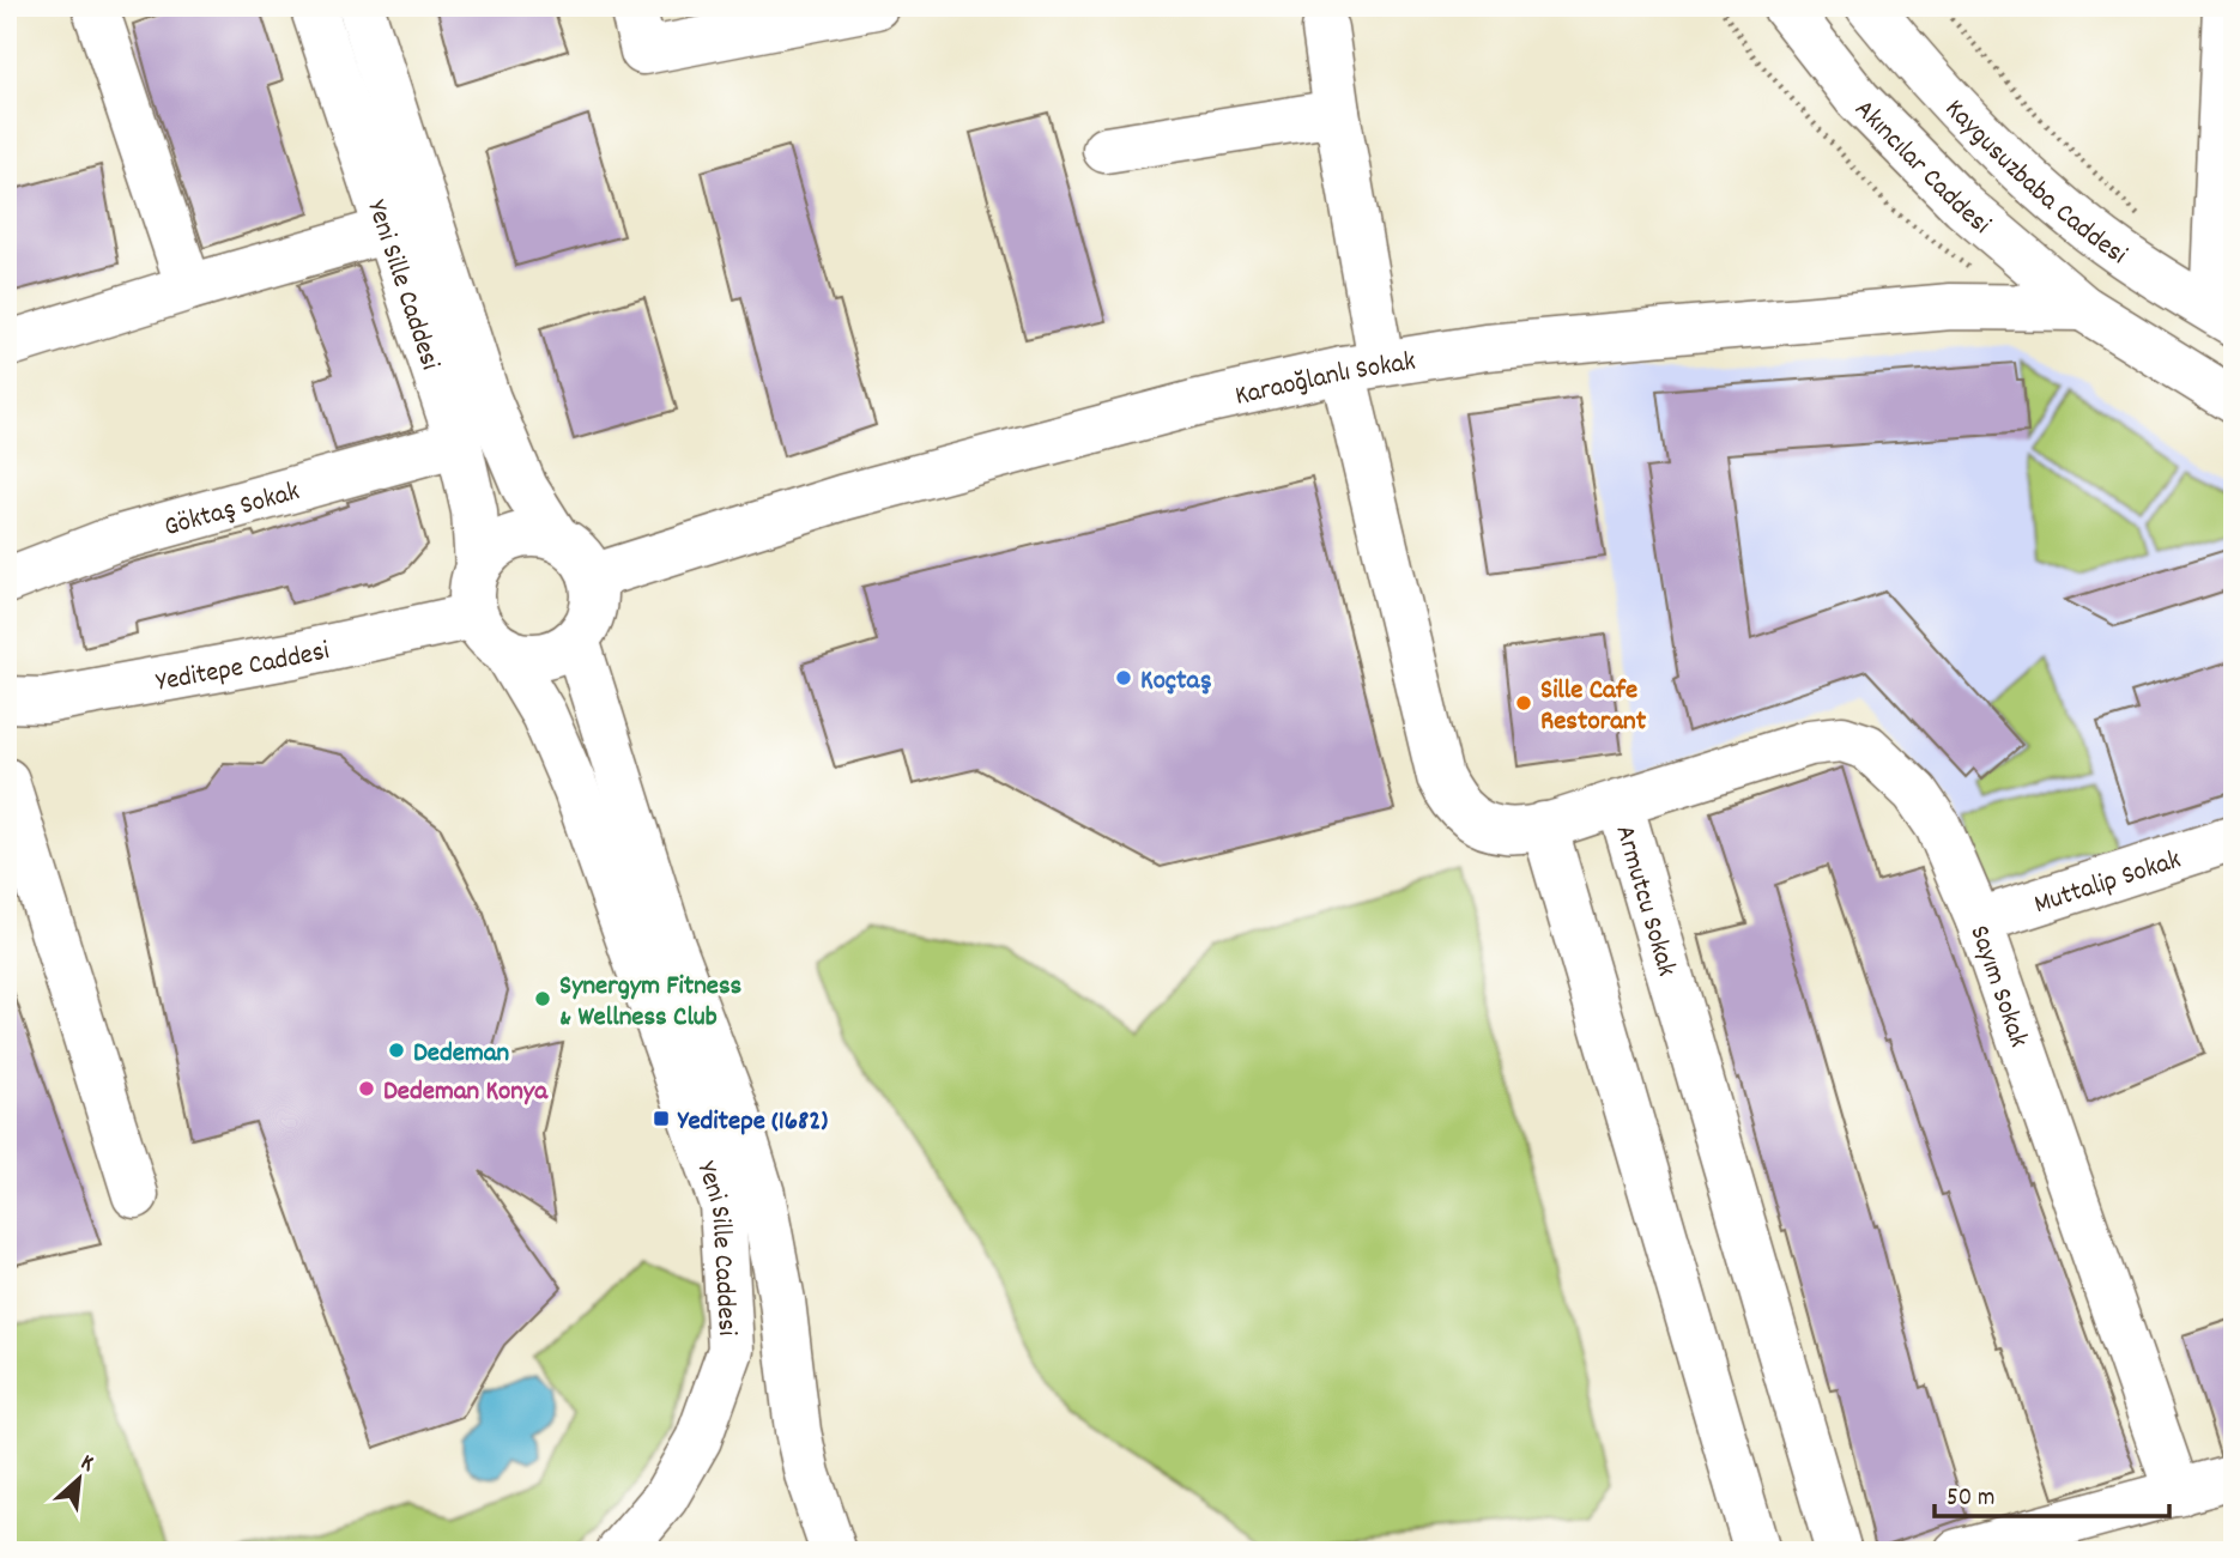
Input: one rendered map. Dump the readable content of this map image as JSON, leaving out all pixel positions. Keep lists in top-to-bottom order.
{
  "streets": {
    "street": [
      "Akıncılar Caddesi",
      "Kaygusuzbaba Caddesi",
      "Yeni Sille Caddesi",
      "Karaoğlanlı Sokak",
      "Göktaş Sokak",
      "Yeditepe Caddesi",
      "Muttalip Sokak",
      "Armutcu Sokak",
      "Sayım Sokak"
    ]
  },
  "crossings": [
    ["Akıncılar Caddesi", "Karaoğlanlı Sokak"],
    ["Yeni Sille Caddesi", "Karaoğlanlı Sokak"],
    ["Yeni Sille Caddesi", "Göktaş Sokak"],
    ["Yeni Sille Caddesi", "Yeditepe Caddesi"],
    ["Karaoğlanlı Sokak", "Yeditepe Caddesi"],
    ["Karaoğlanlı Sokak", "Armutcu Sokak"],
    ["Muttalip Sokak", "Sayım Sokak"],
    ["Armutcu Sokak", "Sayım Sokak"]
  ],
  "places": {
    "other": [
      "Koçtaş",
      "Sille Cafe Restorant",
      "Synergym Fitness & Wellness Club",
      "Dedeman",
      "Dedeman Konya"
    ],
    "transit": ["Yeditepe (1682)"]
  },
  "scale_bar": "50 m",
  "north": "top right"
}
